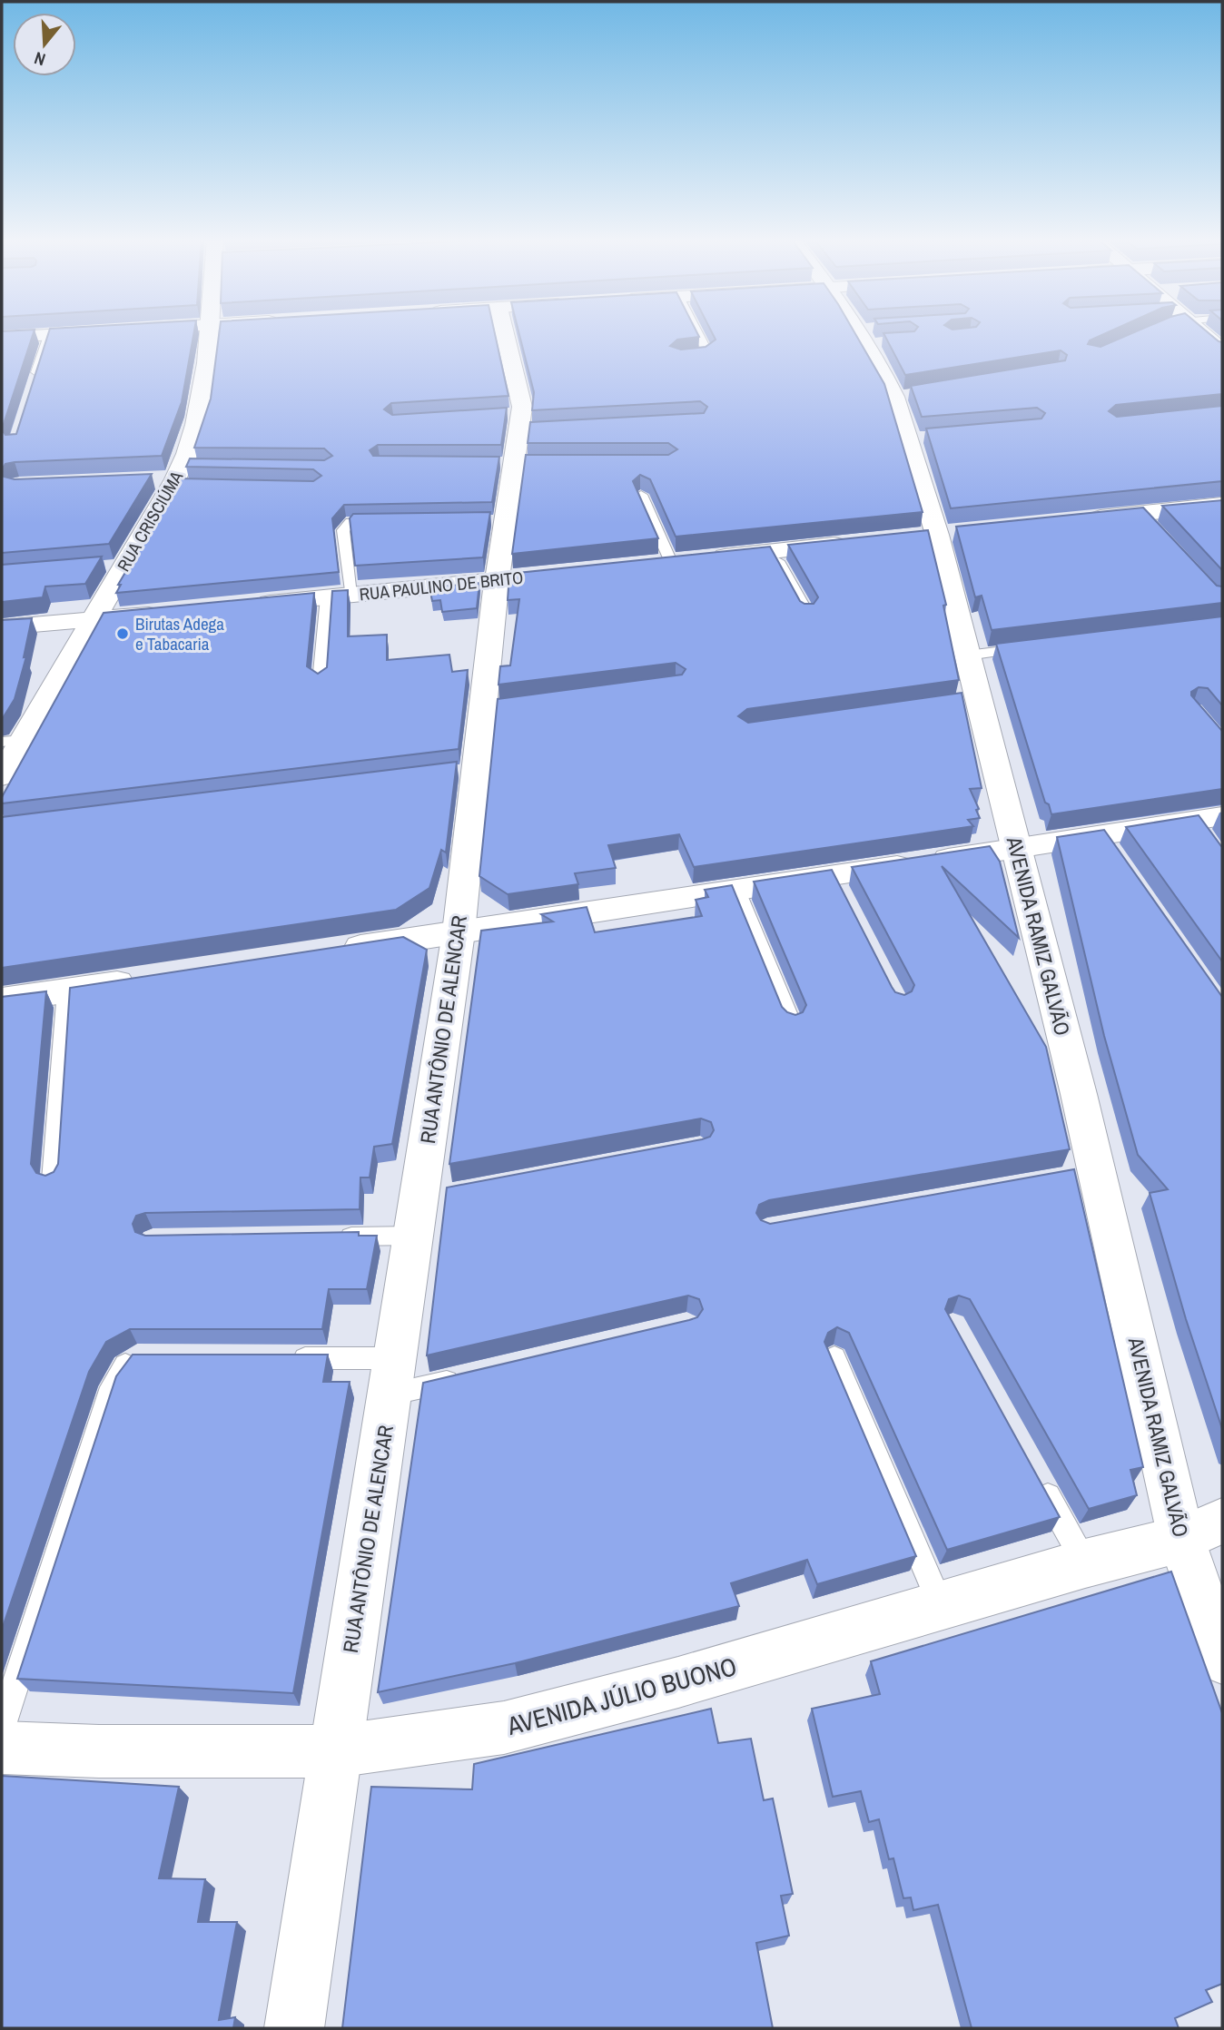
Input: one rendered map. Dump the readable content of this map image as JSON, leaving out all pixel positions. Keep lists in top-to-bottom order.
{
  "streets": {
    "street": [
      "RUA CRISCIÚMA",
      "RUA PAULINO DE BRITO",
      "AVENIDA RAMIZ GALVÃO",
      "RUA ANTÔNIO DE ALENCAR",
      "AVENIDA JÚLIO BUONO"
    ]
  },
  "crossings": [
    ["RUA PAULINO DE BRITO", "RUA ANTÔNIO DE ALENCAR"],
    ["AVENIDA RAMIZ GALVÃO", "AVENIDA JÚLIO BUONO"],
    ["RUA ANTÔNIO DE ALENCAR", "AVENIDA JÚLIO BUONO"]
  ],
  "places": ["Birutas Adega e Tabacaria"],
  "north": "bottom"
}
